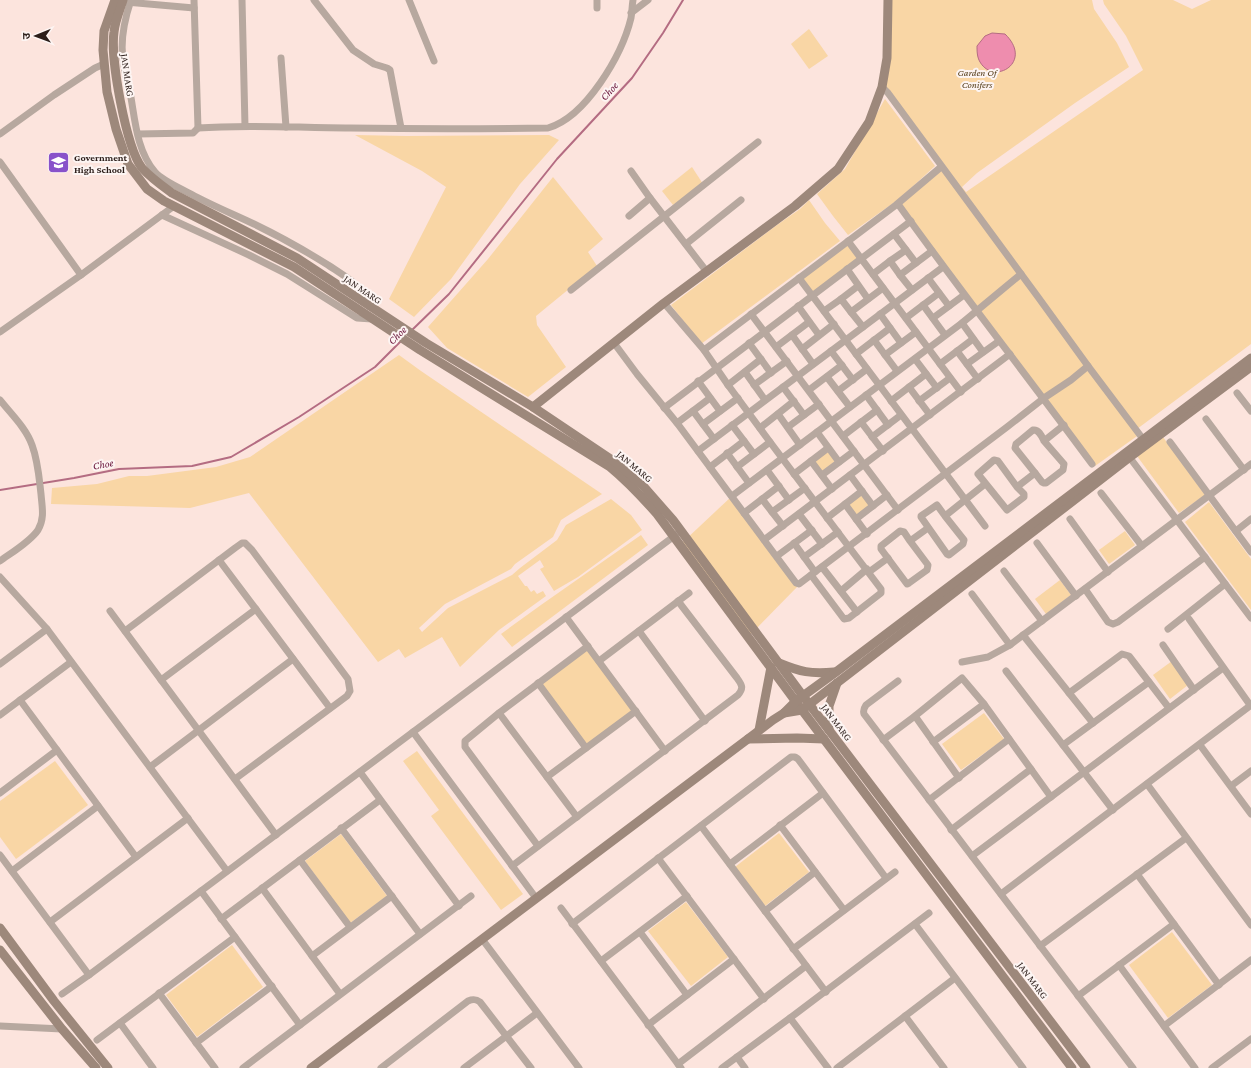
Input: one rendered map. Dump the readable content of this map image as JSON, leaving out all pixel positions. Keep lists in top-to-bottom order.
{
  "streets": {
    "main road": ["JAN MARG"]
  },
  "water": ["Choe"],
  "parks": ["Garden Of Conifers"],
  "places": {
    "school or university": ["Government High School"]
  },
  "north": "left"
}
